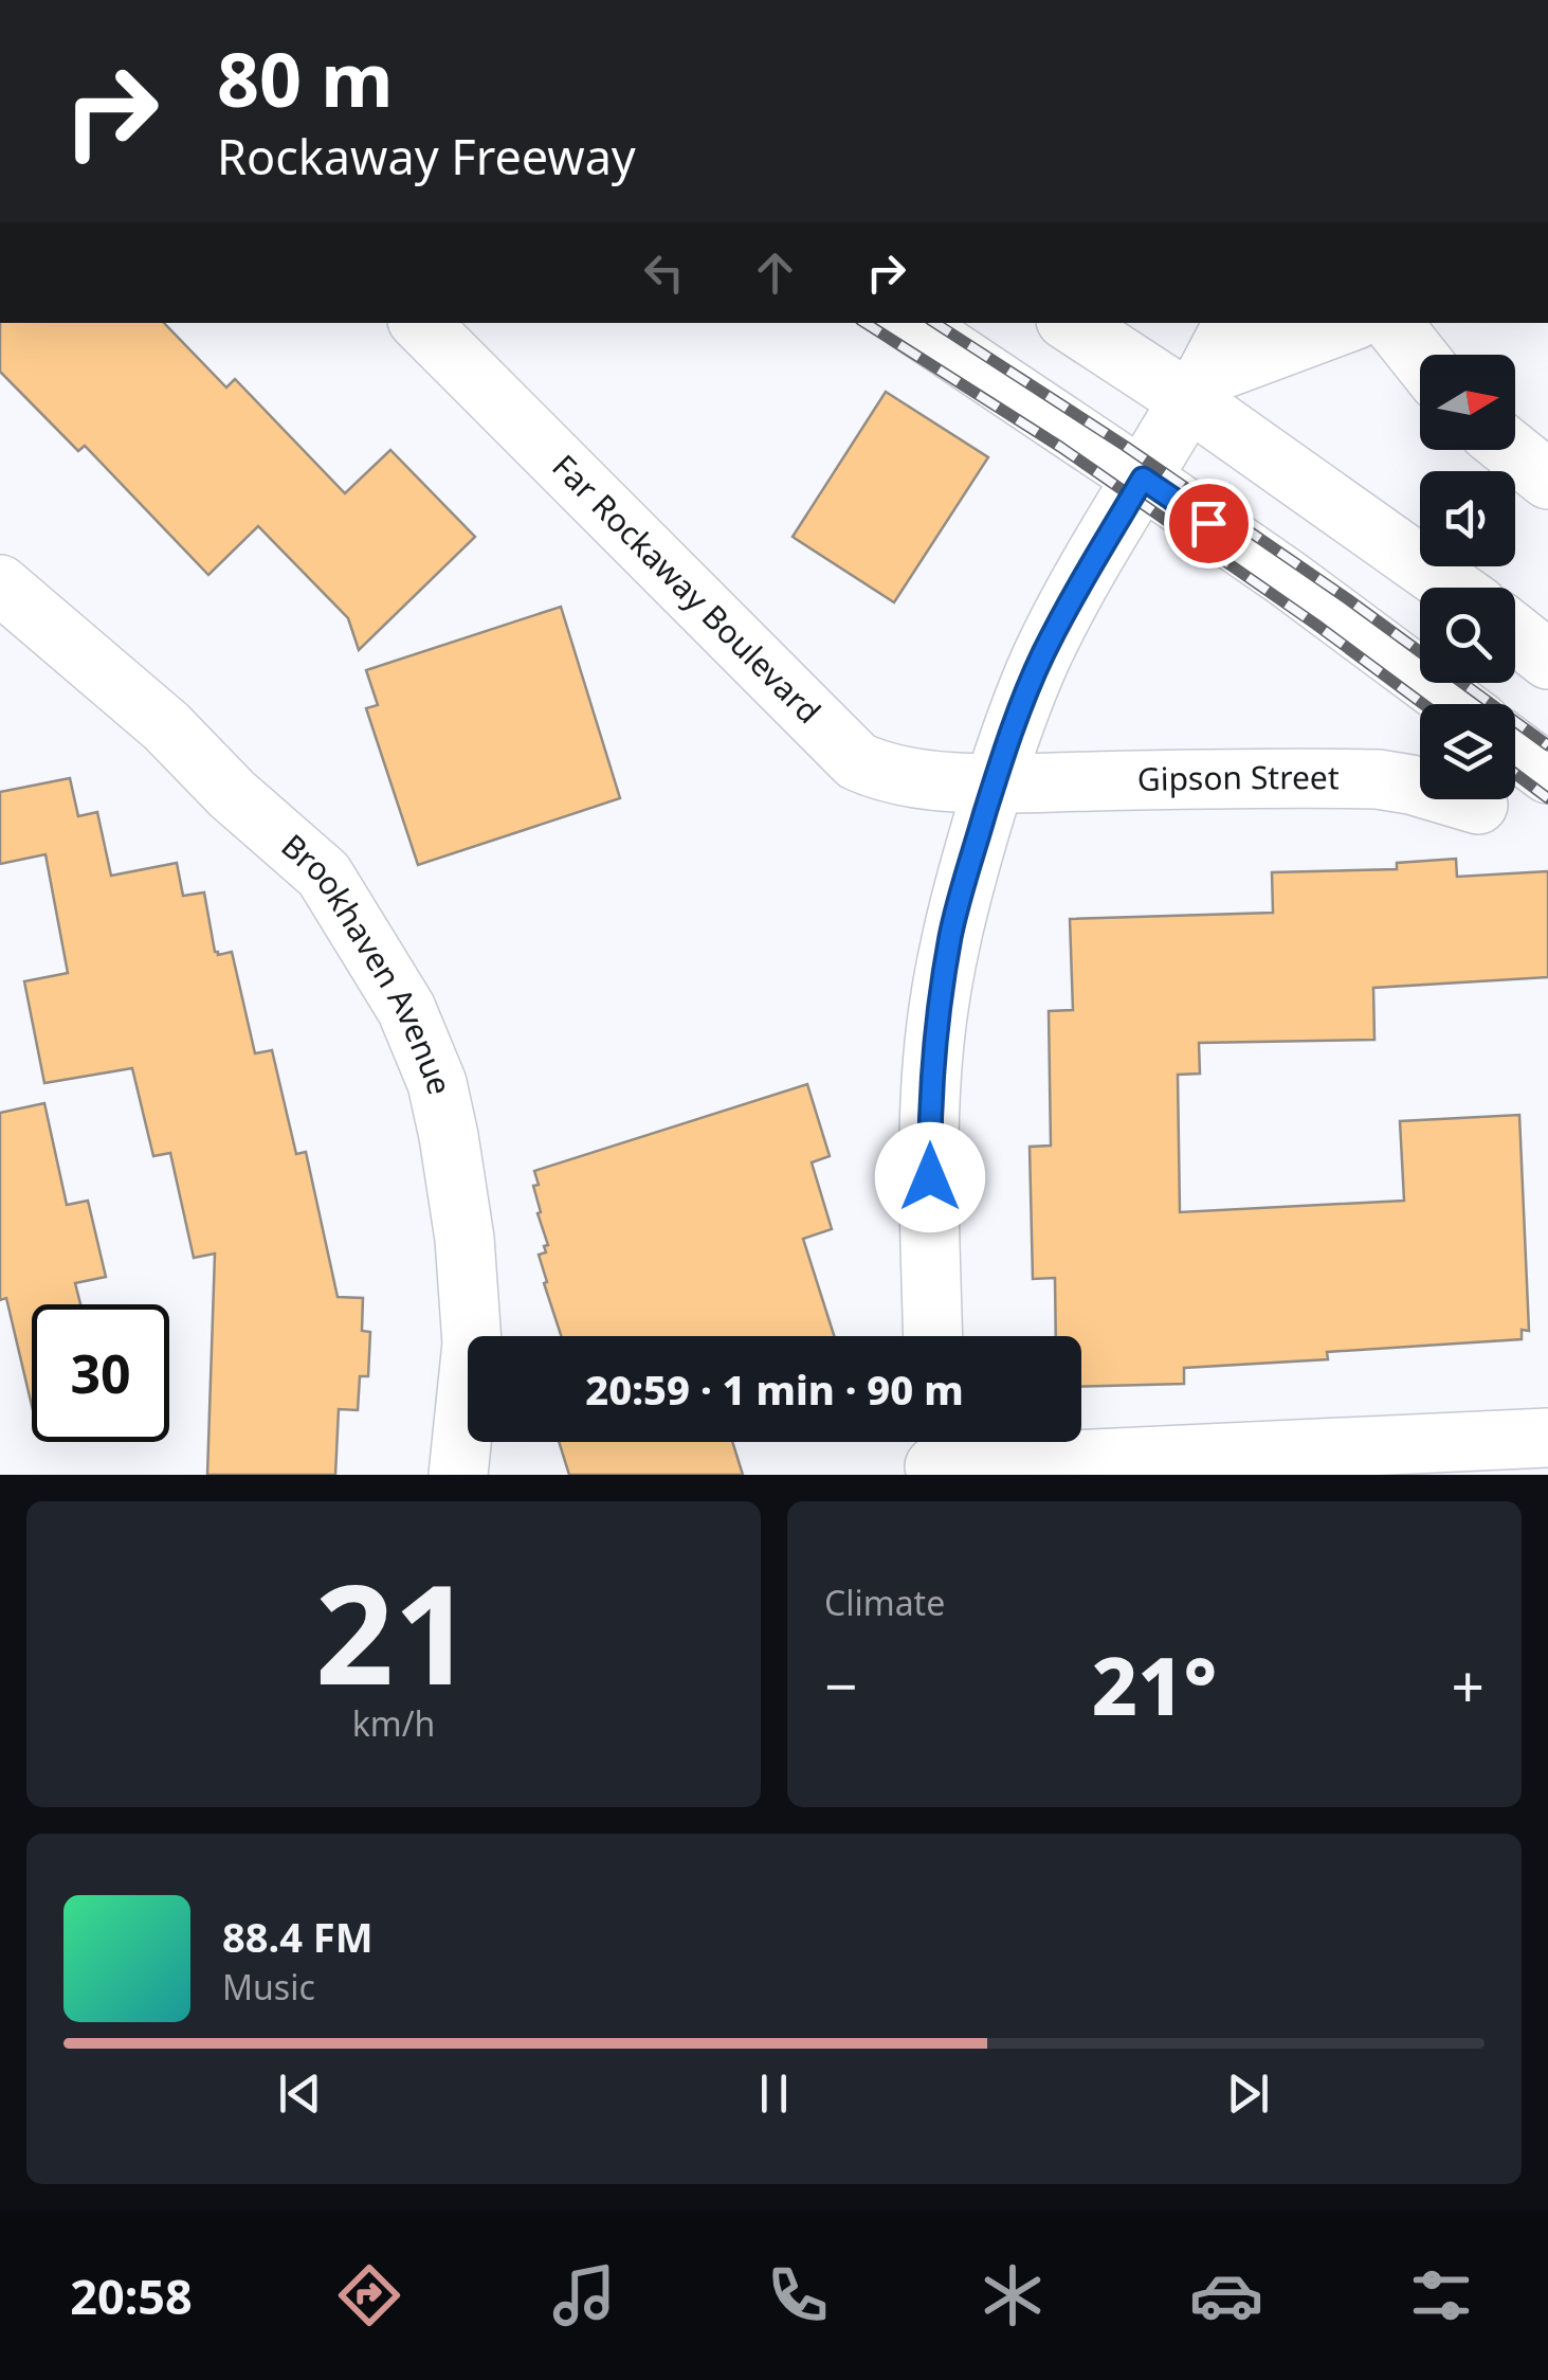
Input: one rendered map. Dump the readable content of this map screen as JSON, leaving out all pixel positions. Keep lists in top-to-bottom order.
{
  "streets": {
    "street": ["Far Rockaway Boulevard", "Gipson Street", "Brookhaven Avenue"]
  },
  "crossings": [
    ["Far Rockaway Boulevard", "Gipson Street"]
  ],
  "north": "right",
  "page": {
    "turn": ["80 m", "Rockaway Freeway"],
    "limit": "30",
    "trip": "20:59 · 1 min · 90 m",
    "tile": [
      ["21", "km/h"],
      "Climate"
    ],
    "heat": ["−", "21°", "+"],
    "song": ["88.4 FM", "Music"],
    "tabs": "20:58"
  }
}
